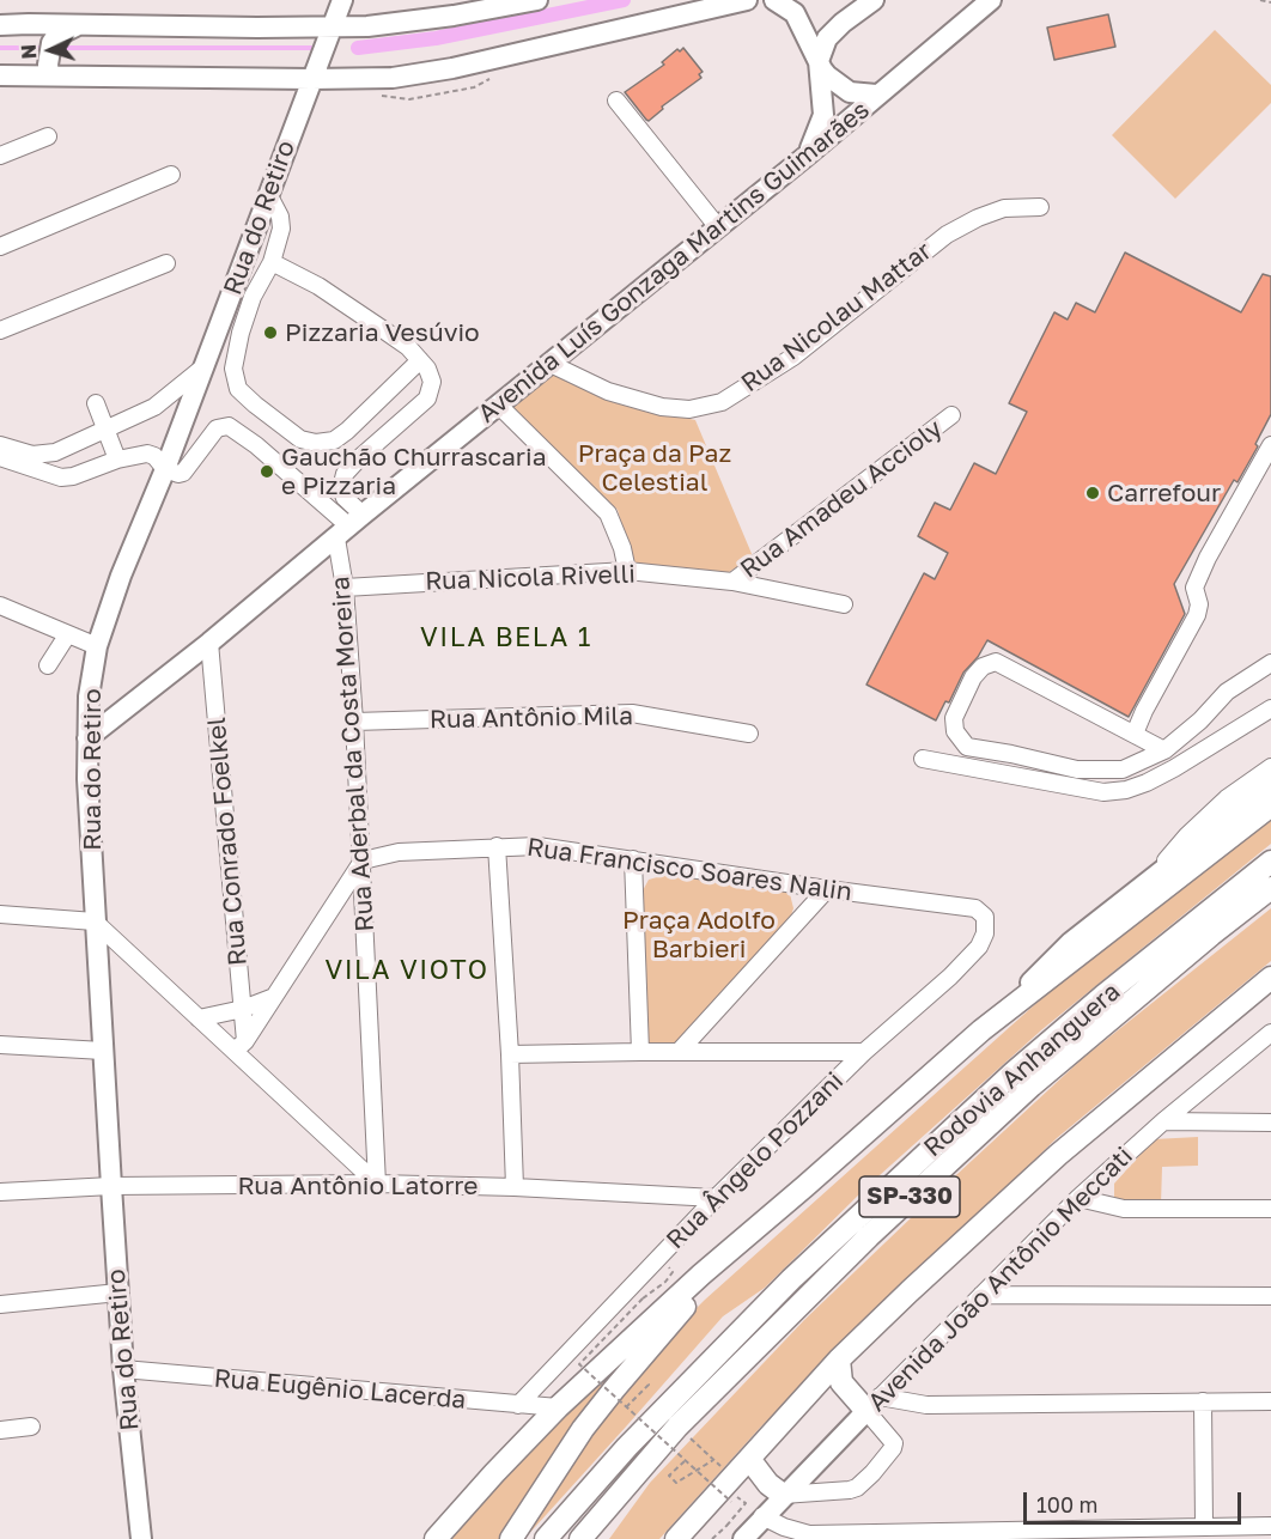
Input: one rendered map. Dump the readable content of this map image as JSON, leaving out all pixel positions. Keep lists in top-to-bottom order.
{
  "streets": {
    "highway": ["Rodovia Anhanguera", "SP-330"],
    "main road": ["Rua do Retiro", "Avenida Luís Gonzaga Martins Guimarães", "Avenida João Antônio Meccati"],
    "street": [
      "Rua Nicolau Mattar",
      "Rua Amadeu Accioly",
      "Rua Nicola Rivelli",
      "Rua Antônio Mila",
      "Rua Aderbal da Costa Moreira",
      "Rua Conrado Foelkel",
      "Rua Francisco Soares Nalin",
      "Rua Ângelo Pozzani",
      "Rua Antônio Latorre",
      "Rua Eugênio Lacerda"
    ]
  },
  "crossings": [
    ["Rua do Retiro", "Avenida Luís Gonzaga Martins Guimarães"],
    ["Rua do Retiro", "Rua Antônio Latorre"],
    ["Rua do Retiro", "Rua Eugênio Lacerda"],
    ["Avenida Luís Gonzaga Martins Guimarães", "Rua Nicolau Mattar"],
    ["Avenida Luís Gonzaga Martins Guimarães", "Rua Aderbal da Costa Moreira"],
    ["Avenida Luís Gonzaga Martins Guimarães", "Rua Conrado Foelkel"],
    ["Rua Amadeu Accioly", "Rua Nicola Rivelli"],
    ["Rua Nicola Rivelli", "Rua Aderbal da Costa Moreira"],
    ["Rua Antônio Mila", "Rua Aderbal da Costa Moreira"],
    ["Rua Aderbal da Costa Moreira", "Rua Francisco Soares Nalin"],
    ["Rua Aderbal da Costa Moreira", "Rua Antônio Latorre"],
    ["Rua Francisco Soares Nalin", "Rua Ângelo Pozzani"],
    ["Rua Ângelo Pozzani", "Rua Antônio Latorre"],
    ["Rua Ângelo Pozzani", "Rua Eugênio Lacerda"]
  ],
  "districts": ["VILA BELA 1", "VILA VIOTO"],
  "parks": ["Praça da Paz Celestial", "Praça Adolfo Barbieri"],
  "places": ["Pizzaria Vesúvio", "Gauchão Churrascaria e Pizzaria", "Carrefour"],
  "scale_bar": "100 m",
  "north": "left"
}
